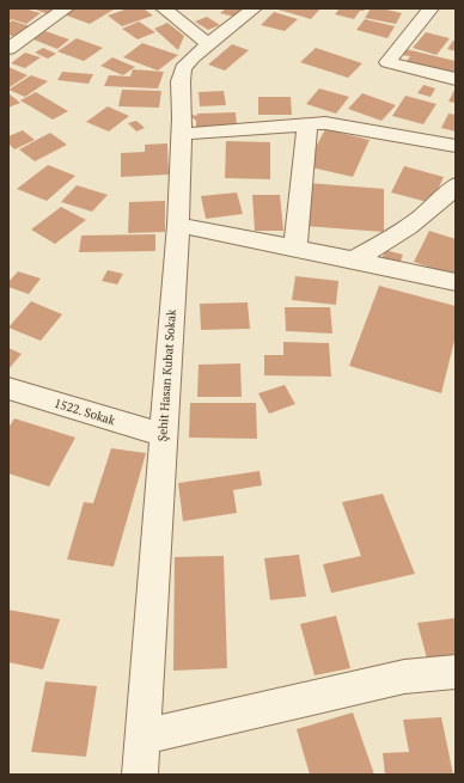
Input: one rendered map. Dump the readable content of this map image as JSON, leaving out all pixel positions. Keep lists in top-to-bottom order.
{
  "streets": {
    "street": ["Şehit Hasan Kubat Sokak", "1522. Sokak"]
  },
  "crossings": [
    ["Şehit Hasan Kubat Sokak", "1522. Sokak"]
  ]
}
